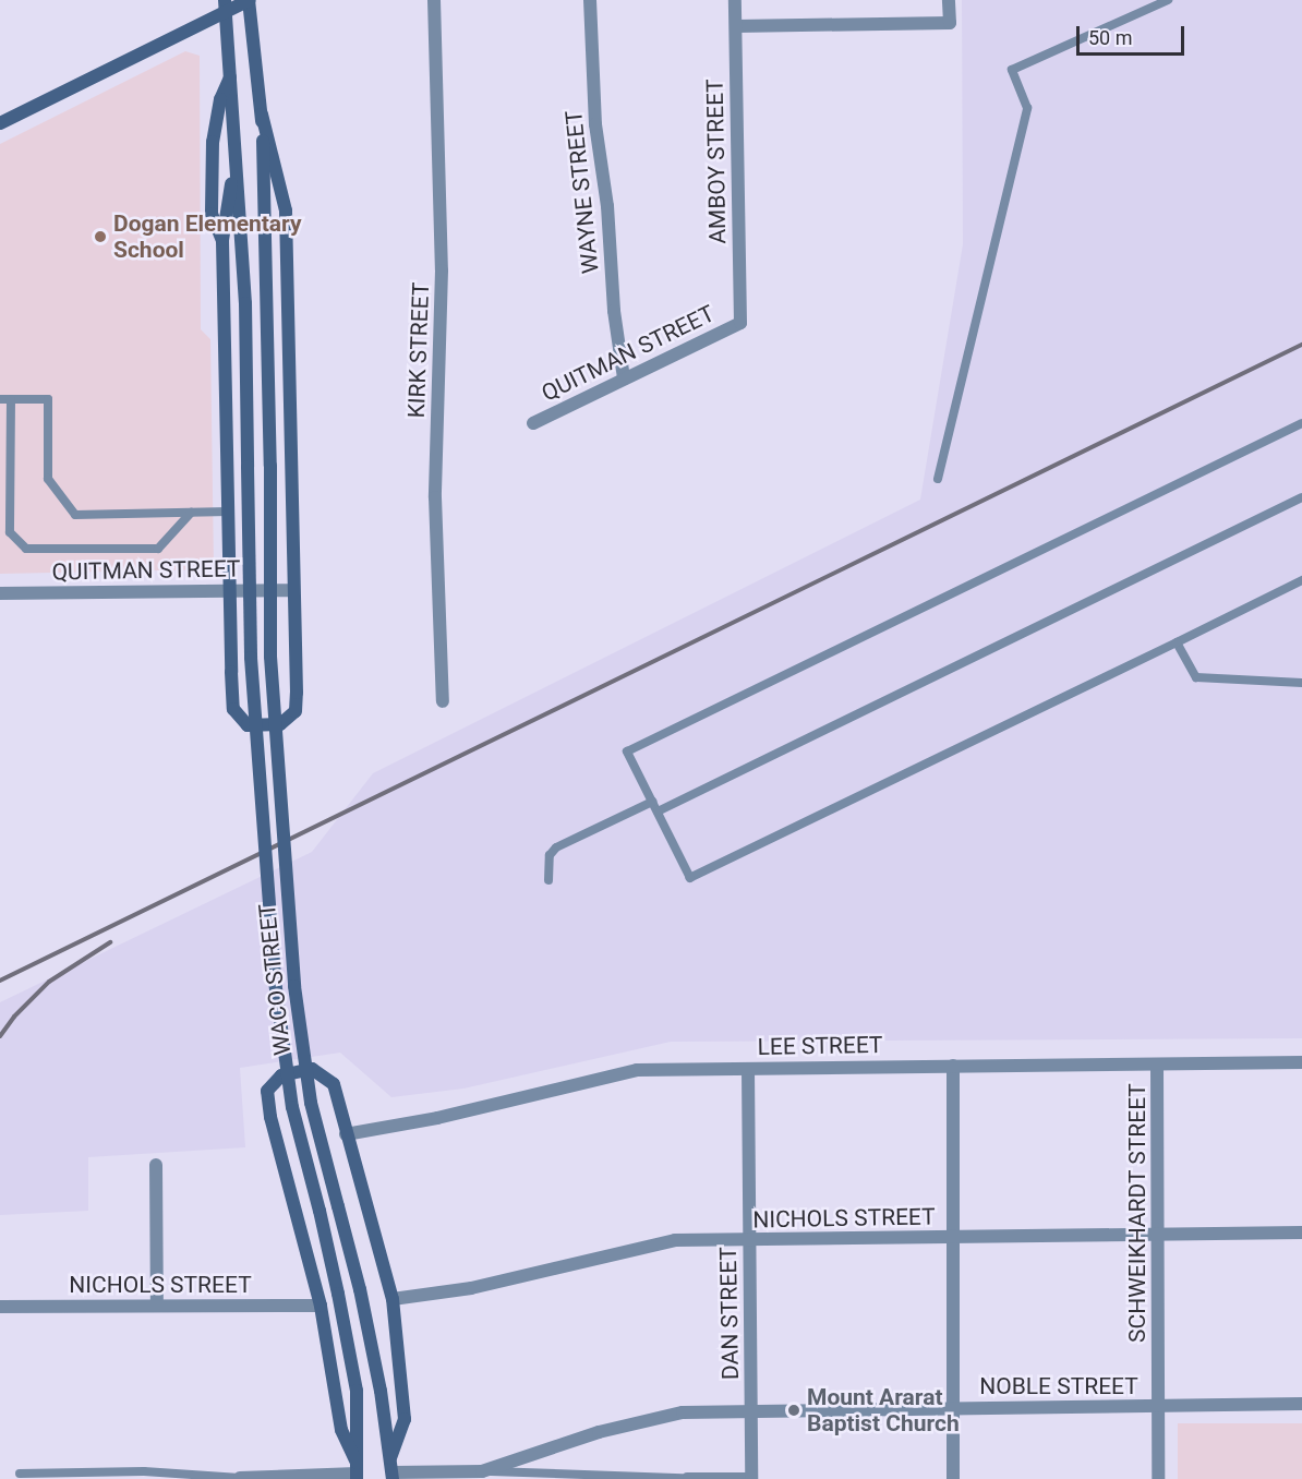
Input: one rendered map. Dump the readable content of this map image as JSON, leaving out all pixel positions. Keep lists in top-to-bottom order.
{
  "streets": {
    "main road": ["WACO STREET"],
    "street": [
      "AMBOY STREET",
      "WAYNE STREET",
      "KIRK STREET",
      "QUITMAN STREET",
      "LEE STREET",
      "SCHWEIKHARDT STREET",
      "NICHOLS STREET",
      "DAN STREET",
      "NOBLE STREET"
    ]
  },
  "crossings": [
    ["AMBOY STREET", "QUITMAN STREET"],
    ["WAYNE STREET", "QUITMAN STREET"],
    ["WACO STREET", "NOBLE STREET"],
    ["LEE STREET", "SCHWEIKHARDT STREET"],
    ["LEE STREET", "DAN STREET"],
    ["SCHWEIKHARDT STREET", "NICHOLS STREET"],
    ["SCHWEIKHARDT STREET", "NOBLE STREET"],
    ["NICHOLS STREET", "DAN STREET"],
    ["DAN STREET", "NOBLE STREET"]
  ],
  "places": ["Dogan Elementary School", "Mount Ararat Baptist Church"],
  "scale_bar": "50 m"
}
